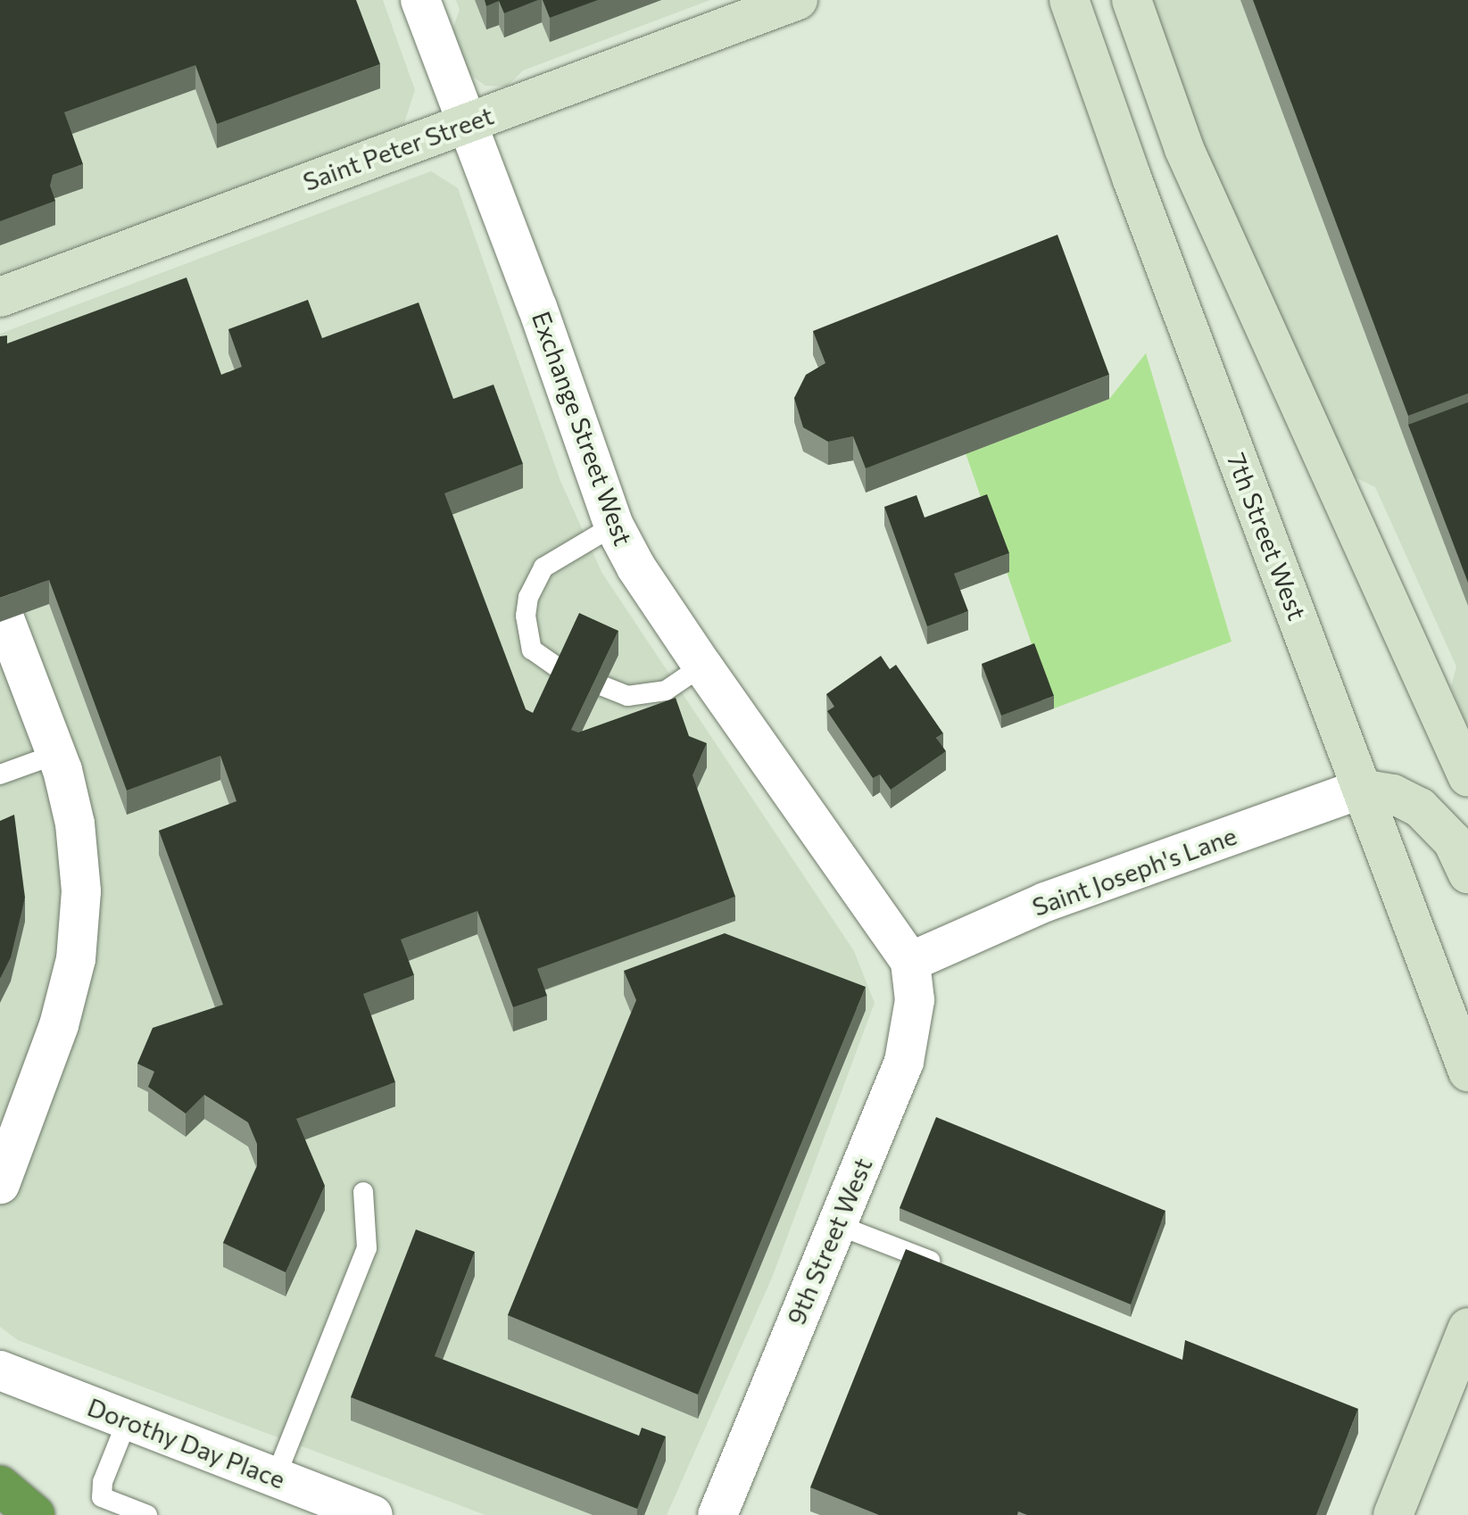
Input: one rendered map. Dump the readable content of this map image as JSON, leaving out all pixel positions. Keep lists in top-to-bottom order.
{
  "streets": {
    "main road": ["Saint Peter Street", "7th Street West"],
    "street": [
      "Exchange Street West",
      "Saint Joseph's Lane",
      "9th Street West",
      "Dorothy Day Place"
    ]
  },
  "crossings": [
    ["Saint Peter Street", "Exchange Street West"],
    ["Exchange Street West", "Saint Joseph's Lane"],
    ["Exchange Street West", "9th Street West"],
    ["7th Street West", "Saint Joseph's Lane"],
    ["Saint Joseph's Lane", "9th Street West"]
  ]
}
